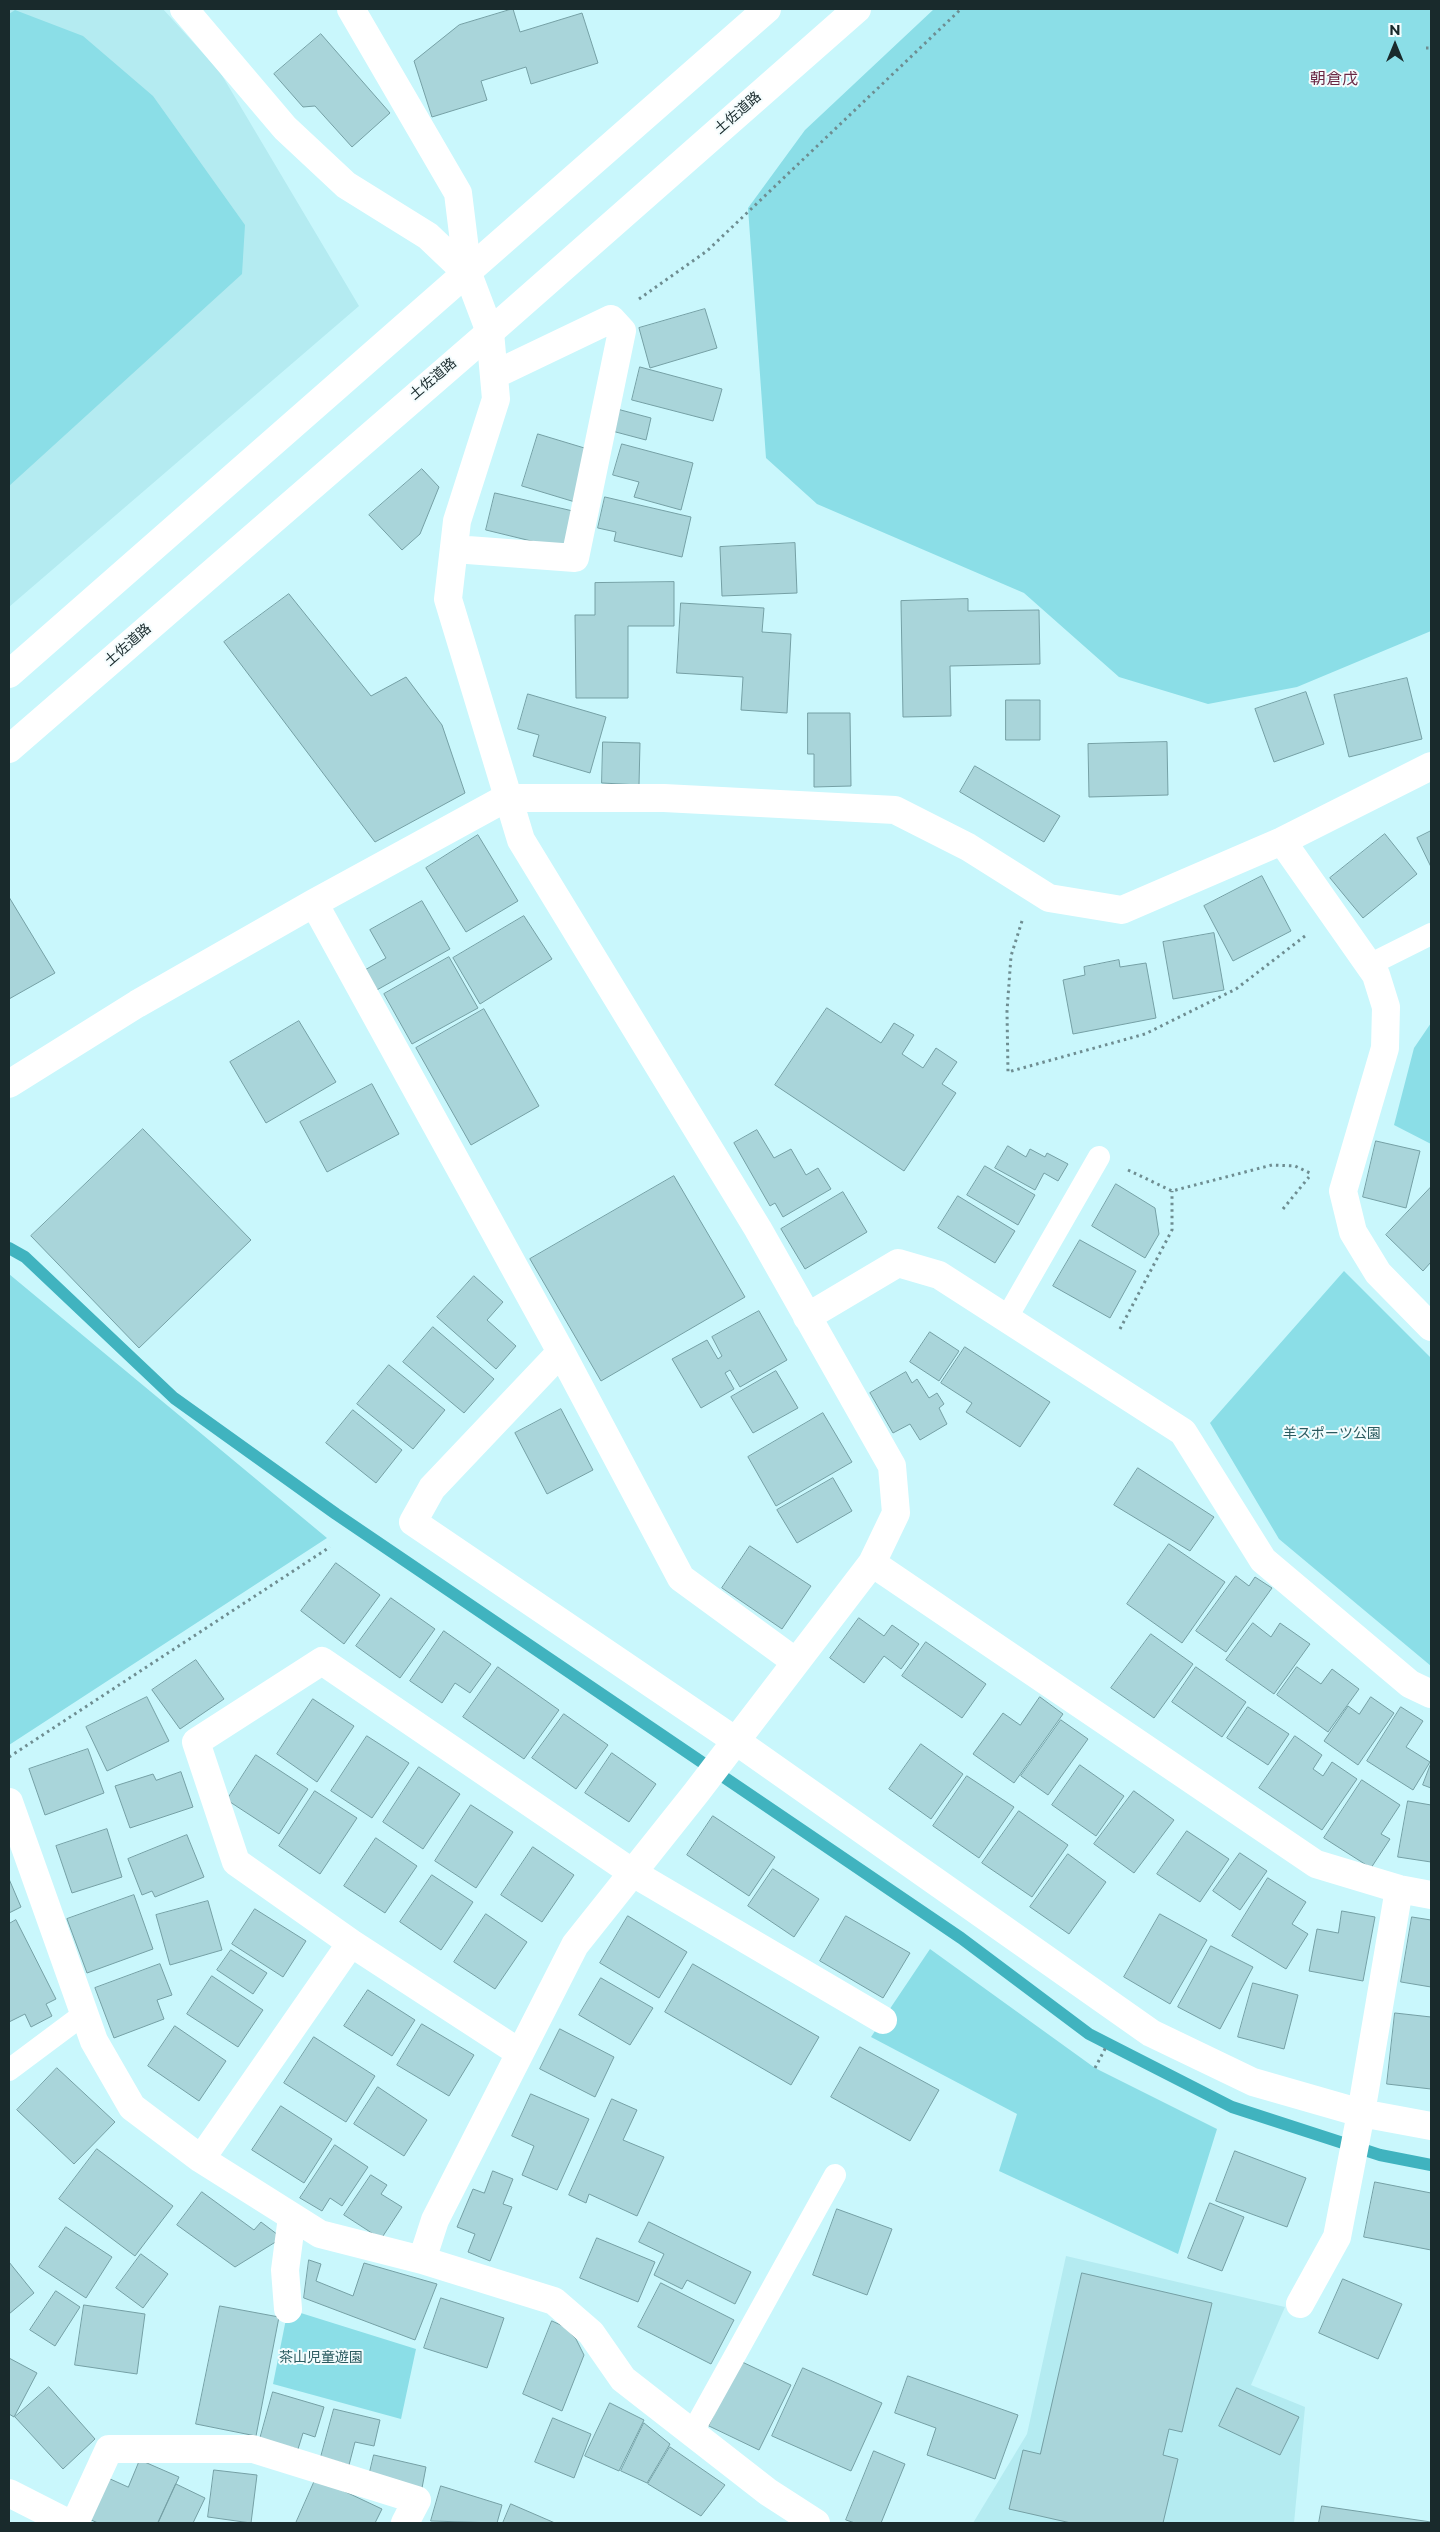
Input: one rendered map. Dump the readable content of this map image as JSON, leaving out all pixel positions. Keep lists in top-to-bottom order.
{
  "streets": {
    "main road": ["土佐道路"]
  },
  "districts": ["朝倉戊"],
  "parks": ["羊スポーツ公園", "茶山児童遊園"],
  "north": "top"
}
